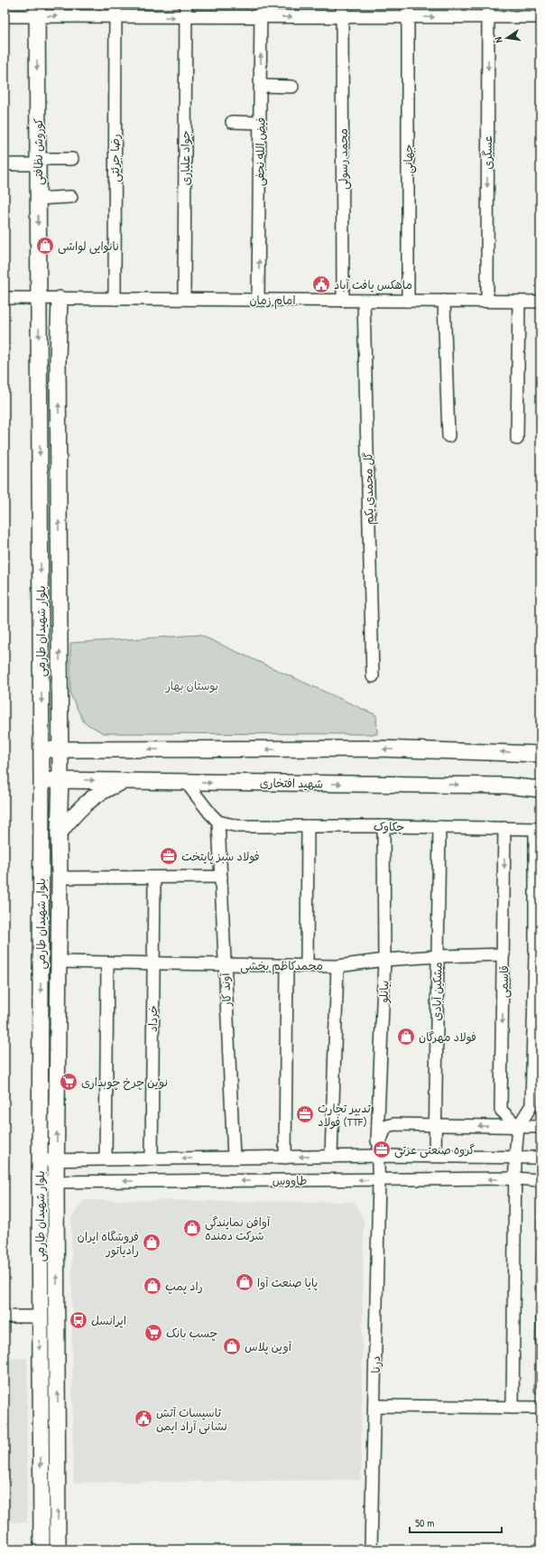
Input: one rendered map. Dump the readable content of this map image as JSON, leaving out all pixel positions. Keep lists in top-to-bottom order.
{
  "streets": {
    "main road": ["کوروش نظافتی", "بلوار شهیدان طارمی", "شهید افتخاری"],
    "street": [
      "فیض الله نجفی",
      "عسگری",
      "رضا جرئتی",
      "جواد علیاری",
      "محمد رسولی",
      "جهانی",
      "امام زمان",
      "گل محمدی یکم",
      "چکاوک",
      "محمدکاظم بخشی",
      "قاسمی",
      "آوند کار",
      "بیانلو",
      "مشکین آبادی",
      "خرداد",
      "طاووس",
      "درنا"
    ]
  },
  "crossings": [
    ["کوروش نظافتی", "امام زمان"],
    ["کوروش نظافتی", "بلوار شهیدان طارمی"],
    ["فیض الله نجفی", "امام زمان"],
    ["عسگری", "امام زمان"],
    ["رضا جرئتی", "امام زمان"],
    ["جواد علیاری", "امام زمان"],
    ["محمد رسولی", "امام زمان"],
    ["جهانی", "امام زمان"],
    ["امام زمان", "گل محمدی یکم"],
    ["امام زمان", "بلوار شهیدان طارمی"],
    ["بلوار شهیدان طارمی", "شهید افتخاری"],
    ["بلوار شهیدان طارمی", "محمدکاظم بخشی"],
    ["بلوار شهیدان طارمی", "طاووس"],
    ["چکاوک", "قاسمی"],
    ["چکاوک", "آوند کار"],
    ["چکاوک", "بیانلو"],
    ["چکاوک", "مشکین آبادی"],
    ["محمدکاظم بخشی", "قاسمی"],
    ["محمدکاظم بخشی", "آوند کار"],
    ["محمدکاظم بخشی", "بیانلو"],
    ["محمدکاظم بخشی", "مشکین آبادی"],
    ["محمدکاظم بخشی", "خرداد"],
    ["آوند کار", "طاووس"],
    ["بیانلو", "طاووس"],
    ["بیانلو", "درنا"],
    ["مشکین آبادی", "طاووس"],
    ["خرداد", "طاووس"],
    ["طاووس", "درنا"]
  ],
  "one_way": ["کوروش نظافتی", "فیض الله نجفی", "عسگری"],
  "parks": ["بوستان بهار"],
  "places": {
    "shop": [
      "نانوایی لواشی",
      "فولاد مهرگان",
      "آوافن نمایندگی شرکت دمنده",
      "فروشگاه ایران رادیاتور",
      "پایا صنعت آوا",
      "راد پمپ",
      "آوین پلاس"
    ],
    "public building": ["ماهکس یافت آباد", "تاسیسات آتش نشانی آراد ایمن"],
    "office": ["فولاد سبز پایتخت", "تدبیر تجارت فولاد (TTF)", "گروه صنعتی عزتی"],
    "supermarket": ["نوین چرخ چوبداری", "چسب بانک"],
    "bus stop": ["ایرانسل"]
  },
  "scale_bar": "50 m",
  "north": "left"
}
